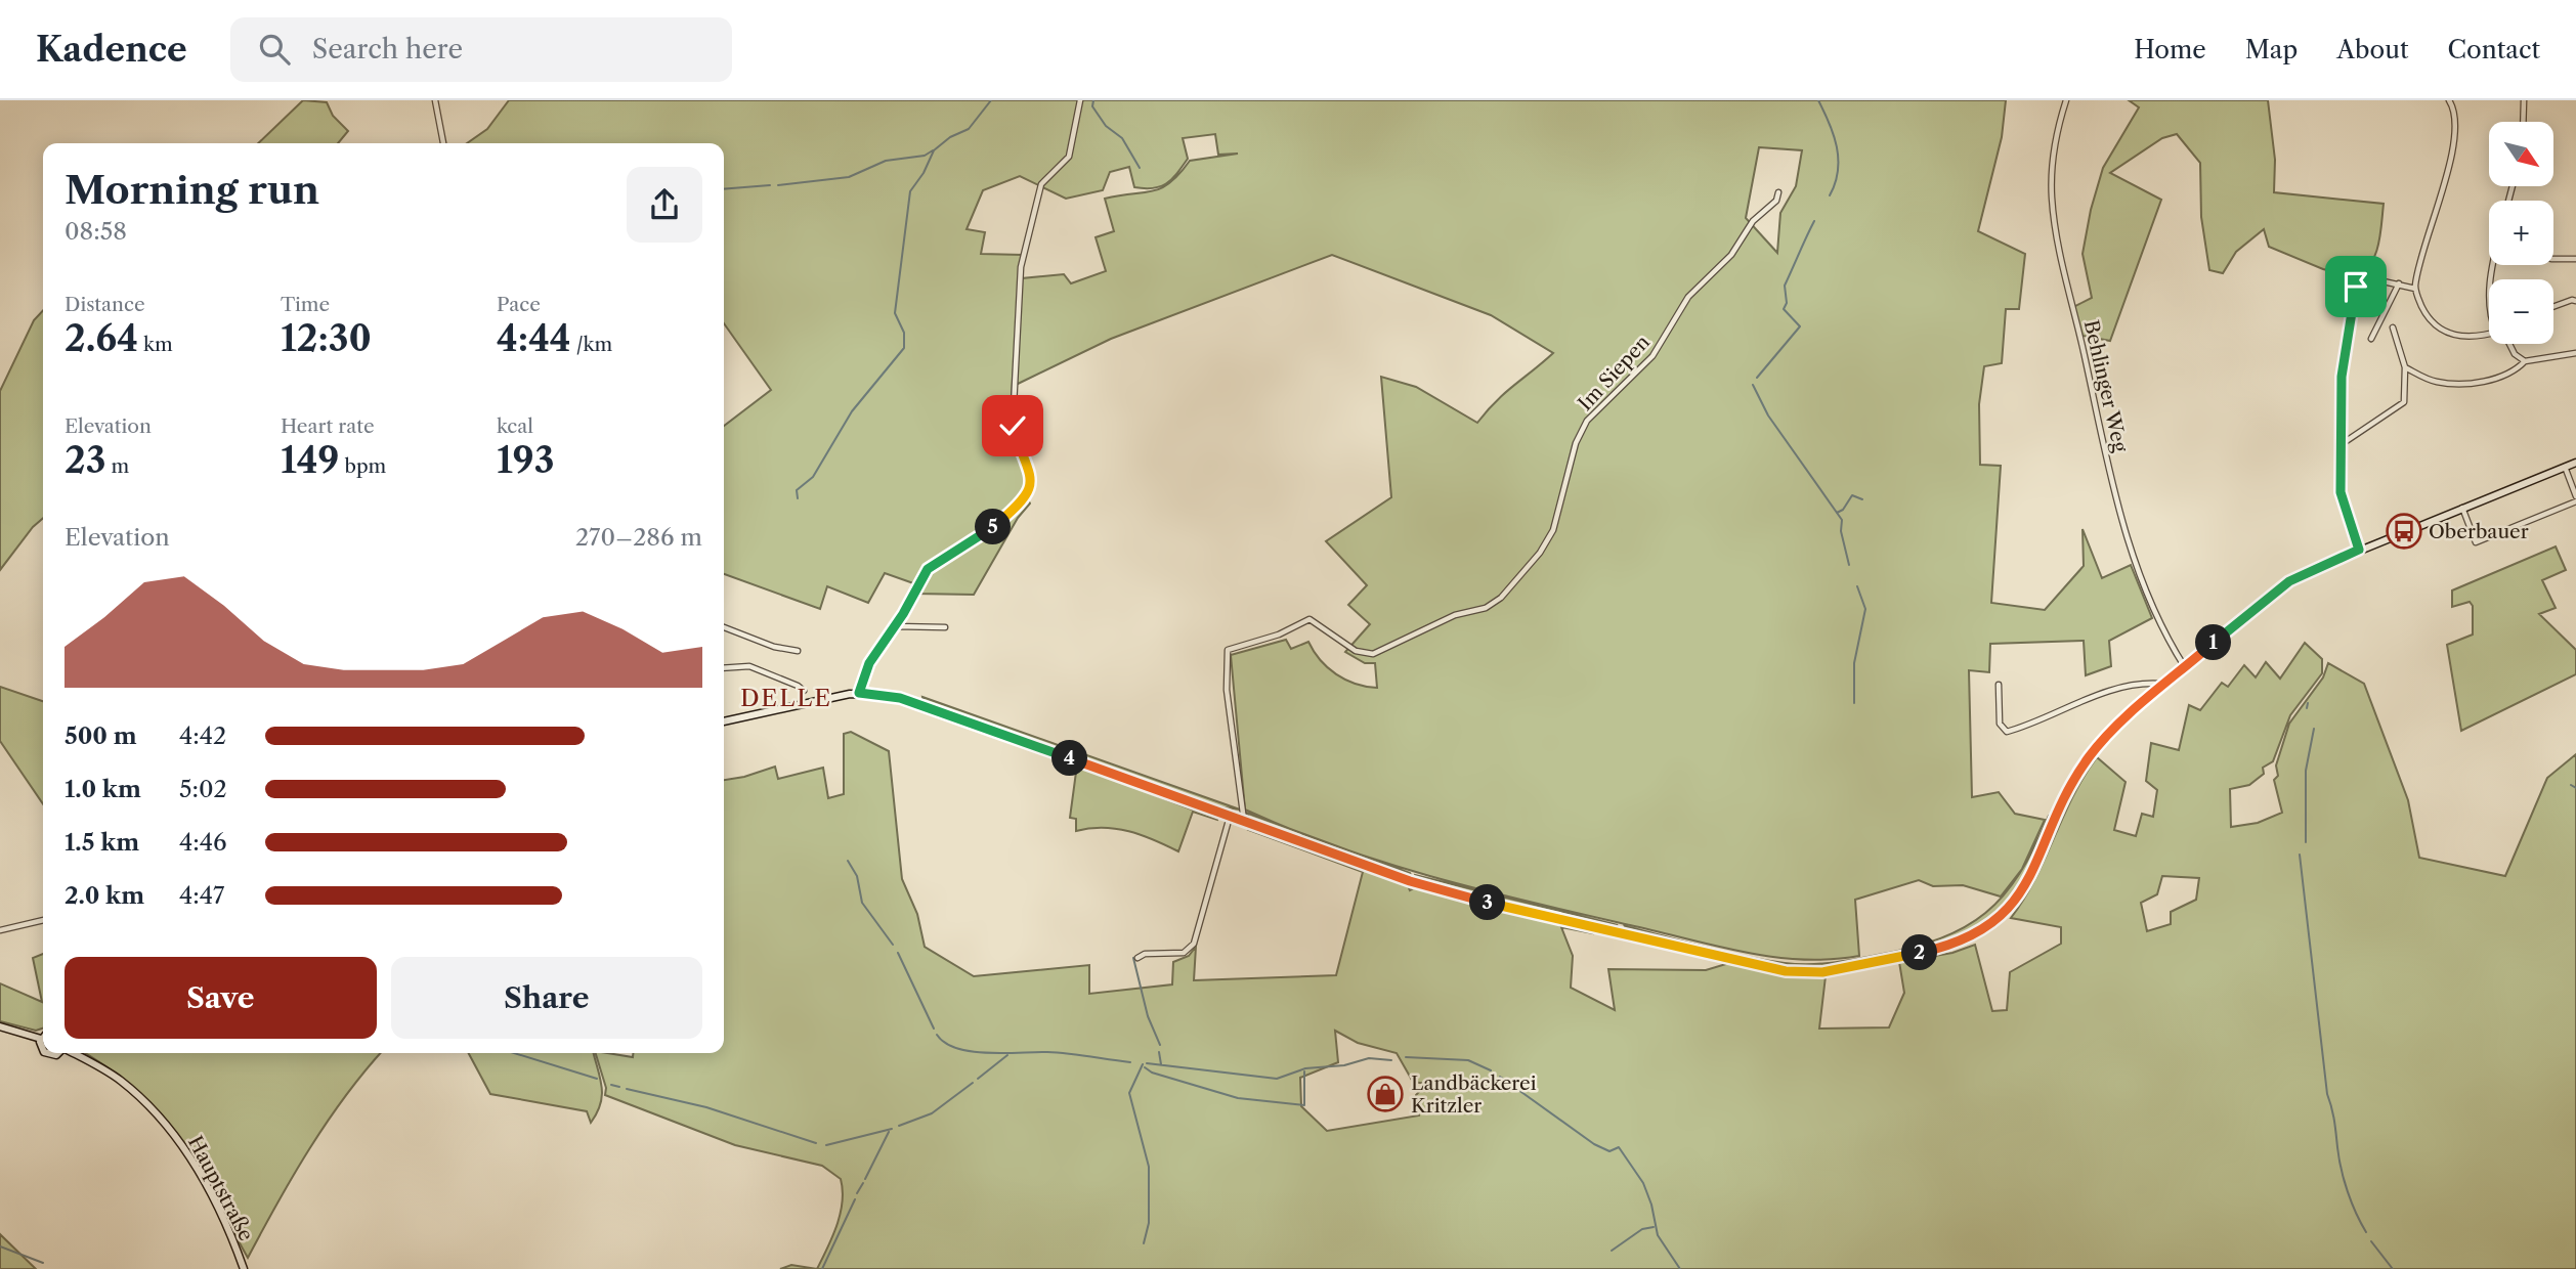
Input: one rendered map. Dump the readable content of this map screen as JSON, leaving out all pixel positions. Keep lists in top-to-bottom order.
{
  "streets": {
    "main road": ["Hauptstraße"],
    "street": ["Im Siepen", "Behlinger Weg"]
  },
  "districts": ["DELLE"],
  "places": {
    "bus stop": ["Oberbauer"],
    "shop": ["Landbäckerei Kritzler"]
  },
  "north": "bottom right",
  "page": {
    "header": "Kadence",
    "search": "Search here",
    "nav": [
      "Home",
      "Map",
      "About",
      "Contact"
    ],
    "map_buttons": ["+", "−"],
    "heading": ["Morning run", "08:58"],
    "stats": [
      ["Distance", "2.64 km"],
      ["Time", "12:30"],
      ["Pace", "4:44 /km"],
      ["Elevation", "23 m"],
      ["Heart rate", "149 bpm"],
      ["kcal", "193"]
    ],
    "pins": [
      "5",
      "1",
      "4",
      "3",
      "2"
    ],
    "chart": ["Elevation", "270–286 m"],
    "list": [
      {
        "name": "500 m",
        "note": "4:42"
      },
      {
        "name": "1.0 km",
        "note": "5:02"
      },
      {
        "name": "1.5 km",
        "note": "4:46"
      },
      {
        "name": "2.0 km",
        "note": "4:47"
      }
    ],
    "buttons": ["Save", "Share"]
  }
}
